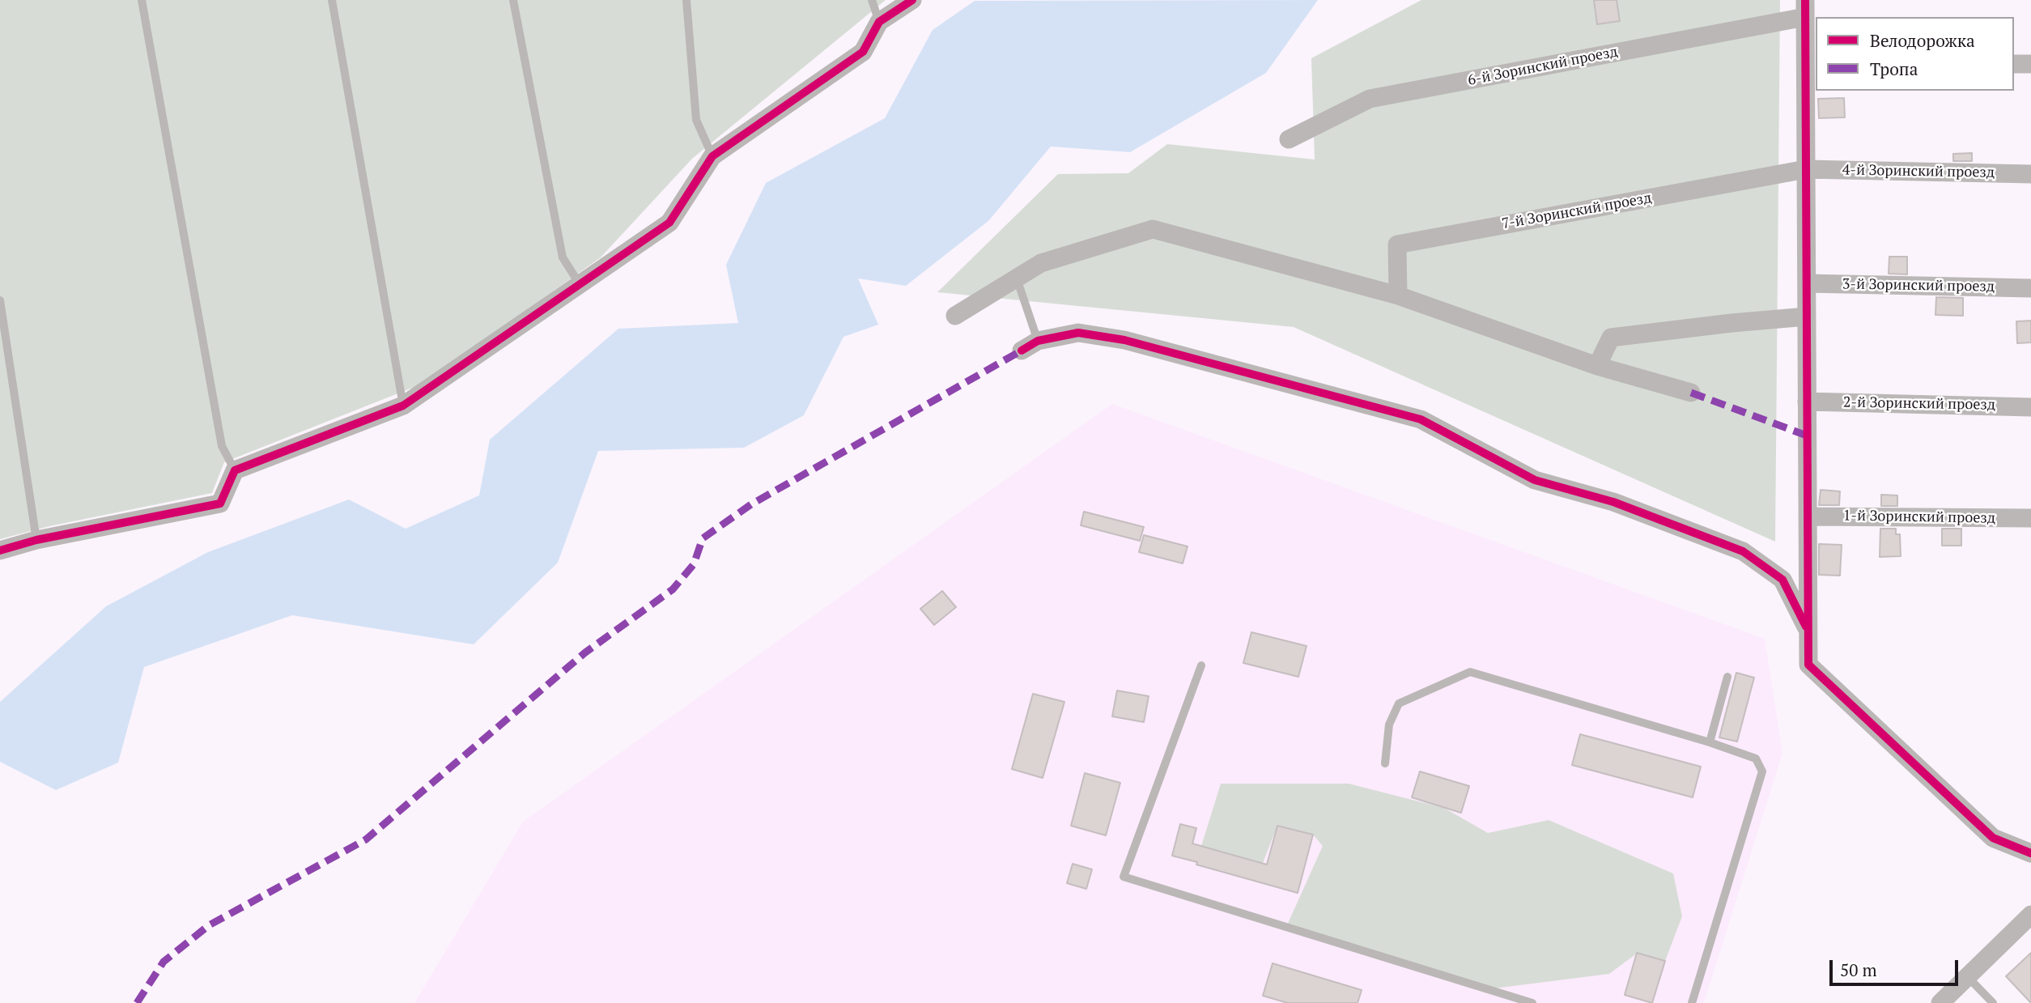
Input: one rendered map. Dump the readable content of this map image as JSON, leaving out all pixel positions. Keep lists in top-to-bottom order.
{
  "streets": {
    "street": [
      "6-й Зоринский проезд",
      "4-й Зоринский проезд",
      "7-й Зоринский проезд",
      "3-й Зоринский проезд",
      "2-й Зоринский проезд",
      "1-й Зоринский проезд"
    ]
  },
  "crossings": [
    ["4-й Зоринский проезд", "7-й Зоринский проезд"]
  ],
  "legend": ["Велодорожка", "Тропа"],
  "scale_bar": "50 m"
}
